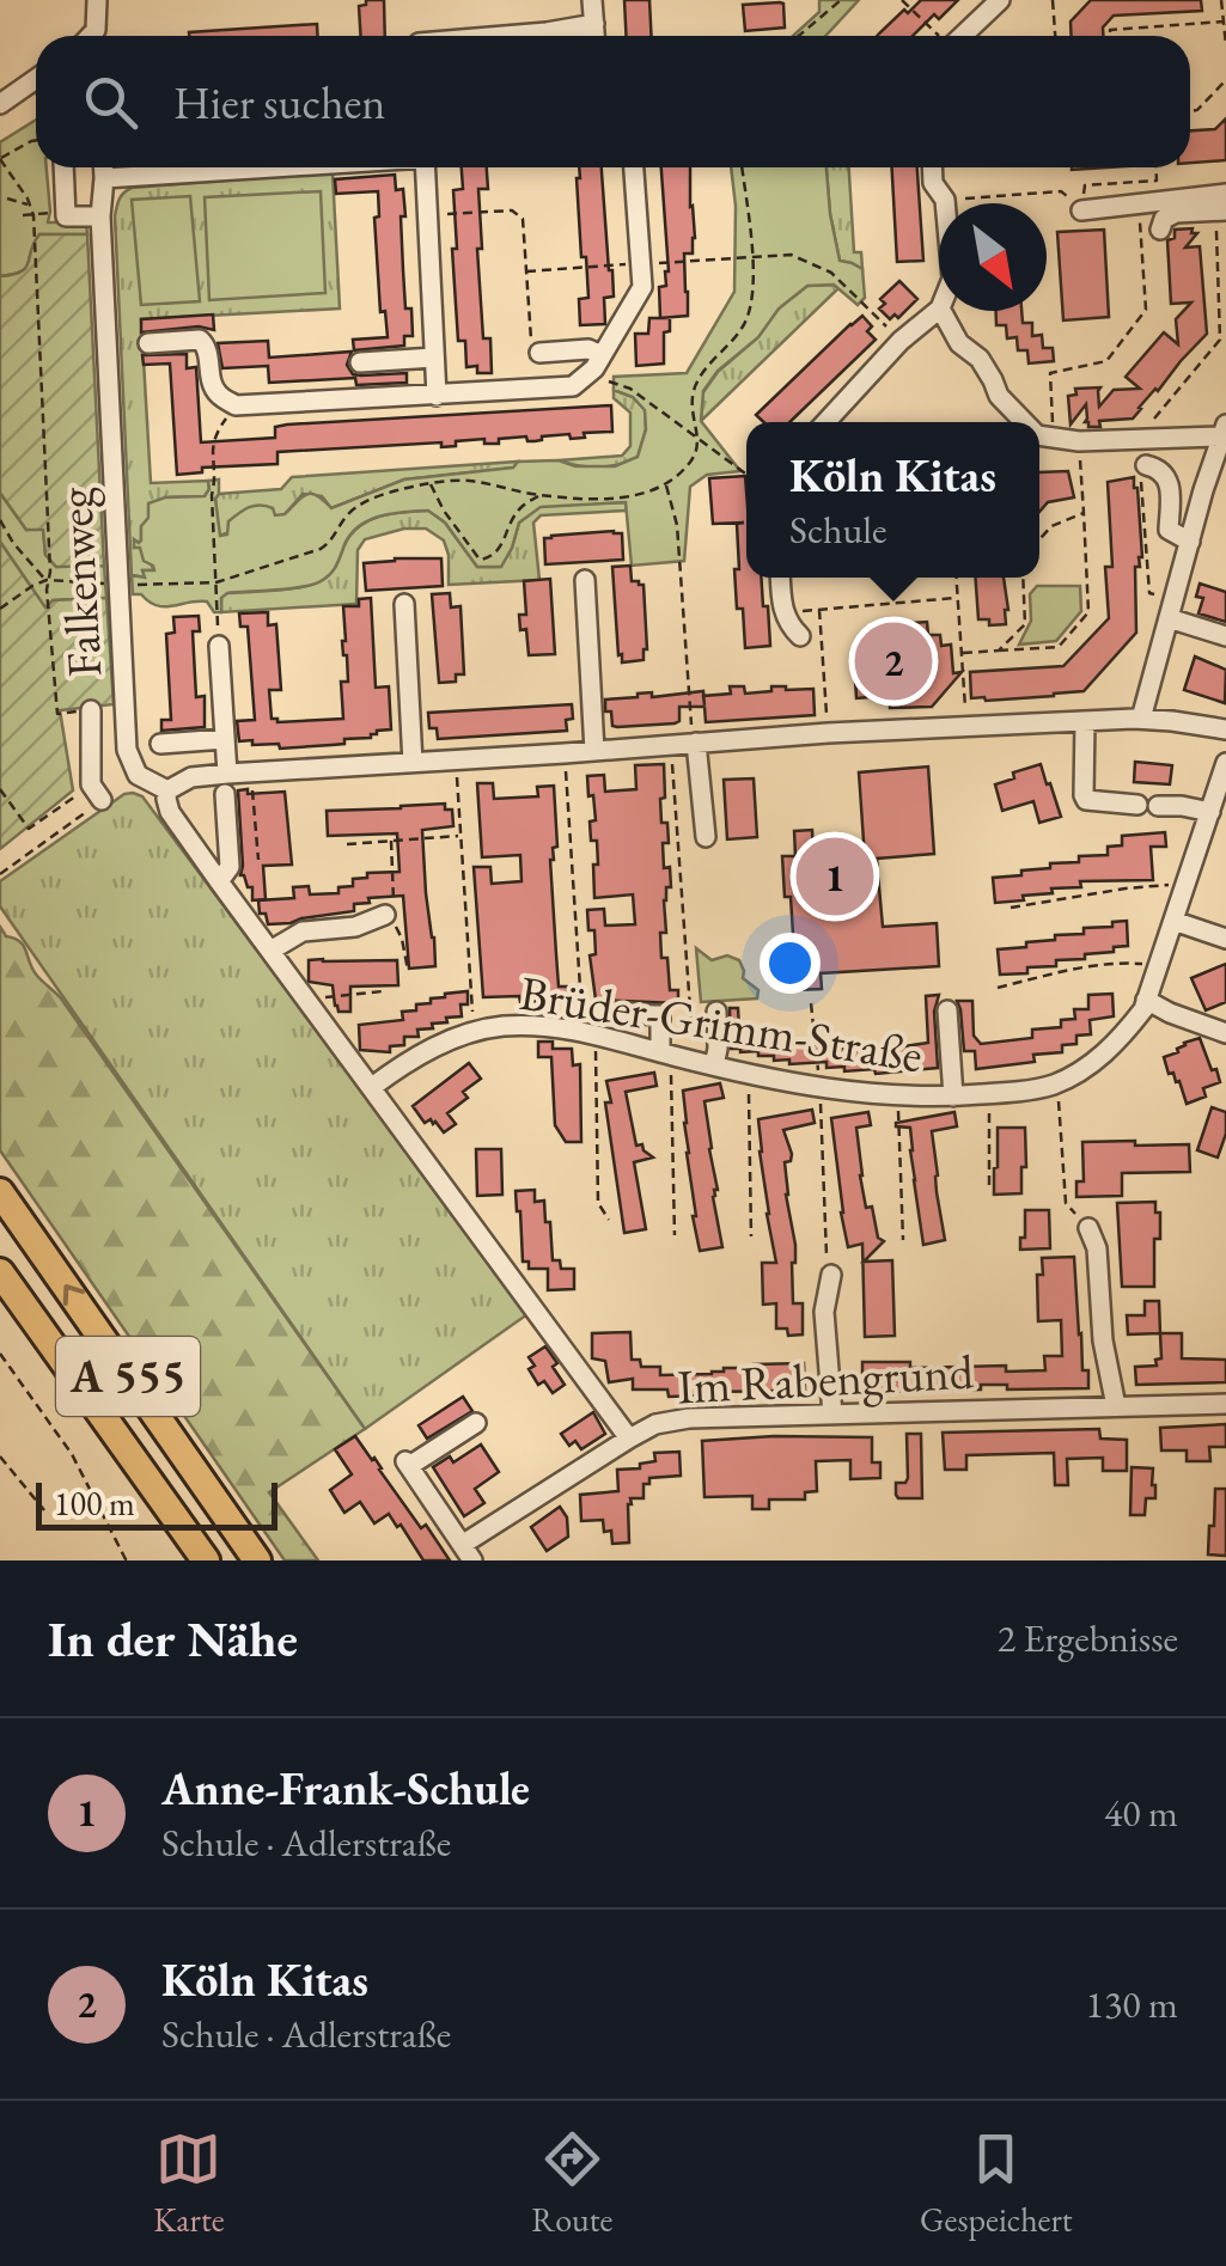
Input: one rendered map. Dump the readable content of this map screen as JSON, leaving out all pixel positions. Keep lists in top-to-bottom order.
{
  "streets": {
    "highway": ["A 555"],
    "street": ["Falkenweg", "Brüder-Grimm-Straße", "Im Rabengrund"]
  },
  "crossings": [
    ["Falkenweg", "Brüder-Grimm-Straße"],
    ["Falkenweg", "Im Rabengrund"]
  ],
  "scale_bar": "100 m",
  "north": "bottom right",
  "page": {
    "search": "Hier suchen",
    "popup": ["Köln Kitas", "Schule"],
    "pins": ["2", "1"],
    "scale": "100 m",
    "heading": ["In der Nähe", "2 Ergebnisse"],
    "list": [
      {
        "mark": "1",
        "name": "Anne-Frank-Schule",
        "note": "Schule · Adlerstraße",
        "value": "40 m"
      },
      {
        "mark": "2",
        "name": "Köln Kitas",
        "note": "Schule · Adlerstraße",
        "value": "130 m"
      }
    ],
    "nav": ["Karte", "Route", "Gespeichert"]
  }
}
